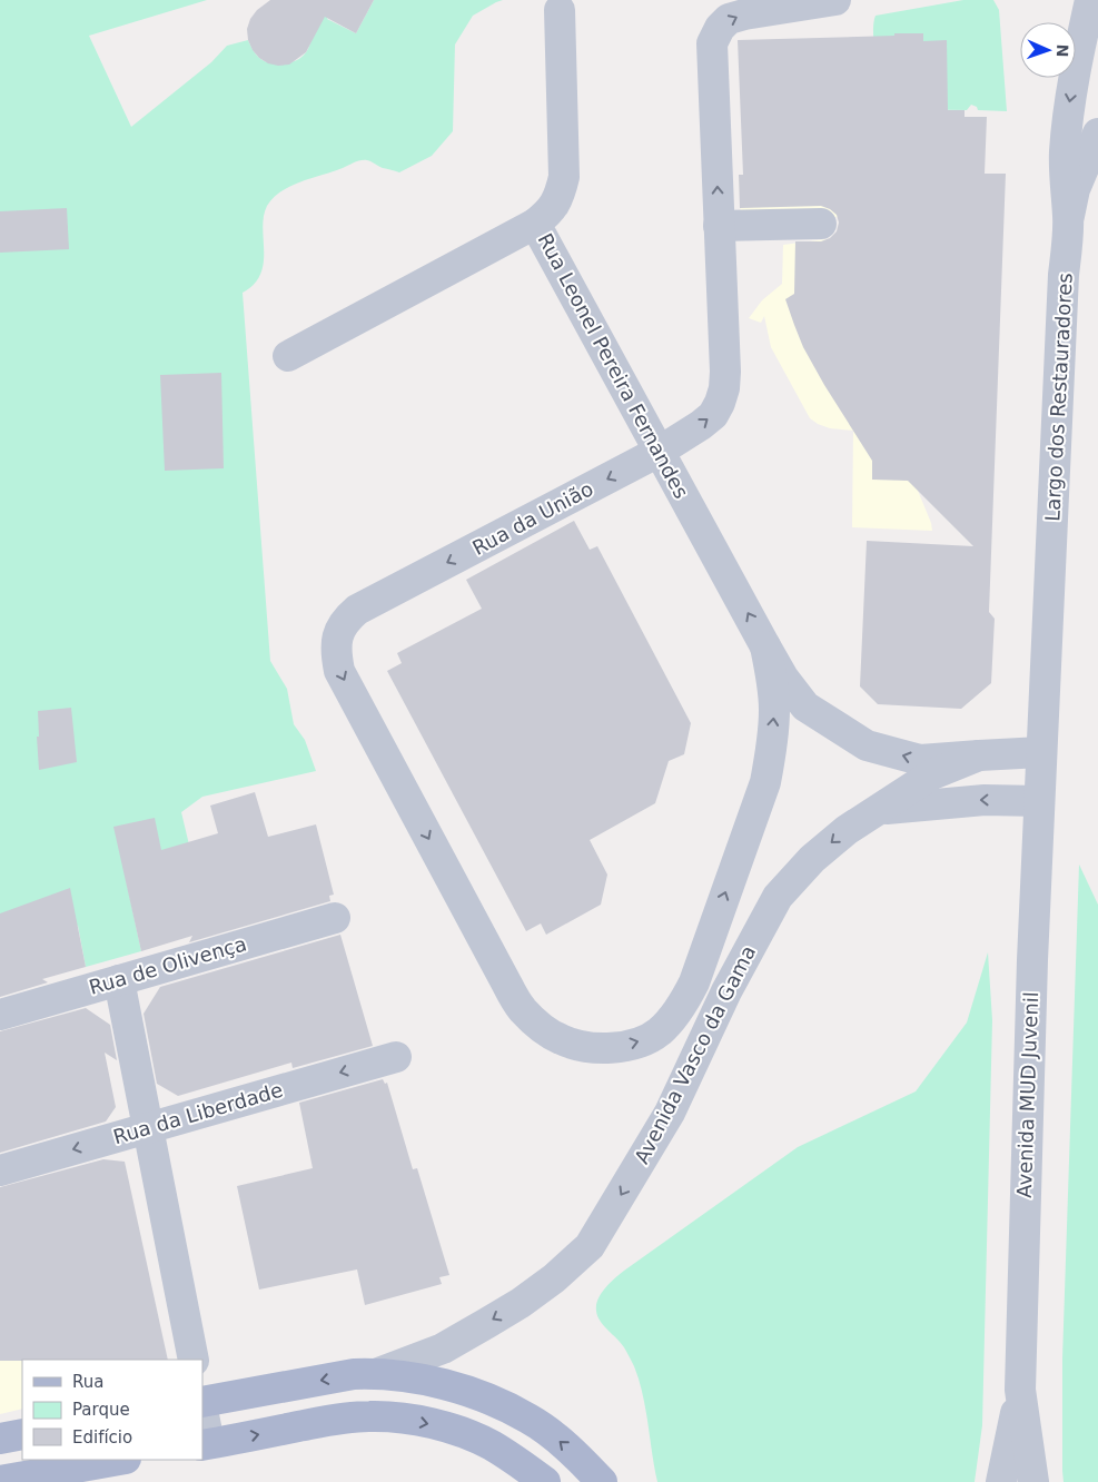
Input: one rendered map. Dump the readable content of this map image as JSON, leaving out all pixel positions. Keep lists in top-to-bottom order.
{
  "streets": {
    "main road": ["Avenida Vasco da Gama"],
    "street": [
      "Rua Leonel Pereira Fernandes",
      "Largo dos Restauradores",
      "Rua da União",
      "Rua de Olivença",
      "Avenida MUD Juvenil",
      "Rua da Liberdade"
    ]
  },
  "crossings": [
    ["Rua Leonel Pereira Fernandes", "Rua da União"],
    ["Rua Leonel Pereira Fernandes", "Avenida Vasco da Gama"],
    ["Largo dos Restauradores", "Avenida Vasco da Gama"],
    ["Largo dos Restauradores", "Avenida MUD Juvenil"],
    ["Avenida Vasco da Gama", "Avenida MUD Juvenil"]
  ],
  "one_way": ["Avenida Vasco da Gama", "Rua da Liberdade"],
  "legend": ["Rua", "Parque", "Edifício"],
  "north": "right"
}
